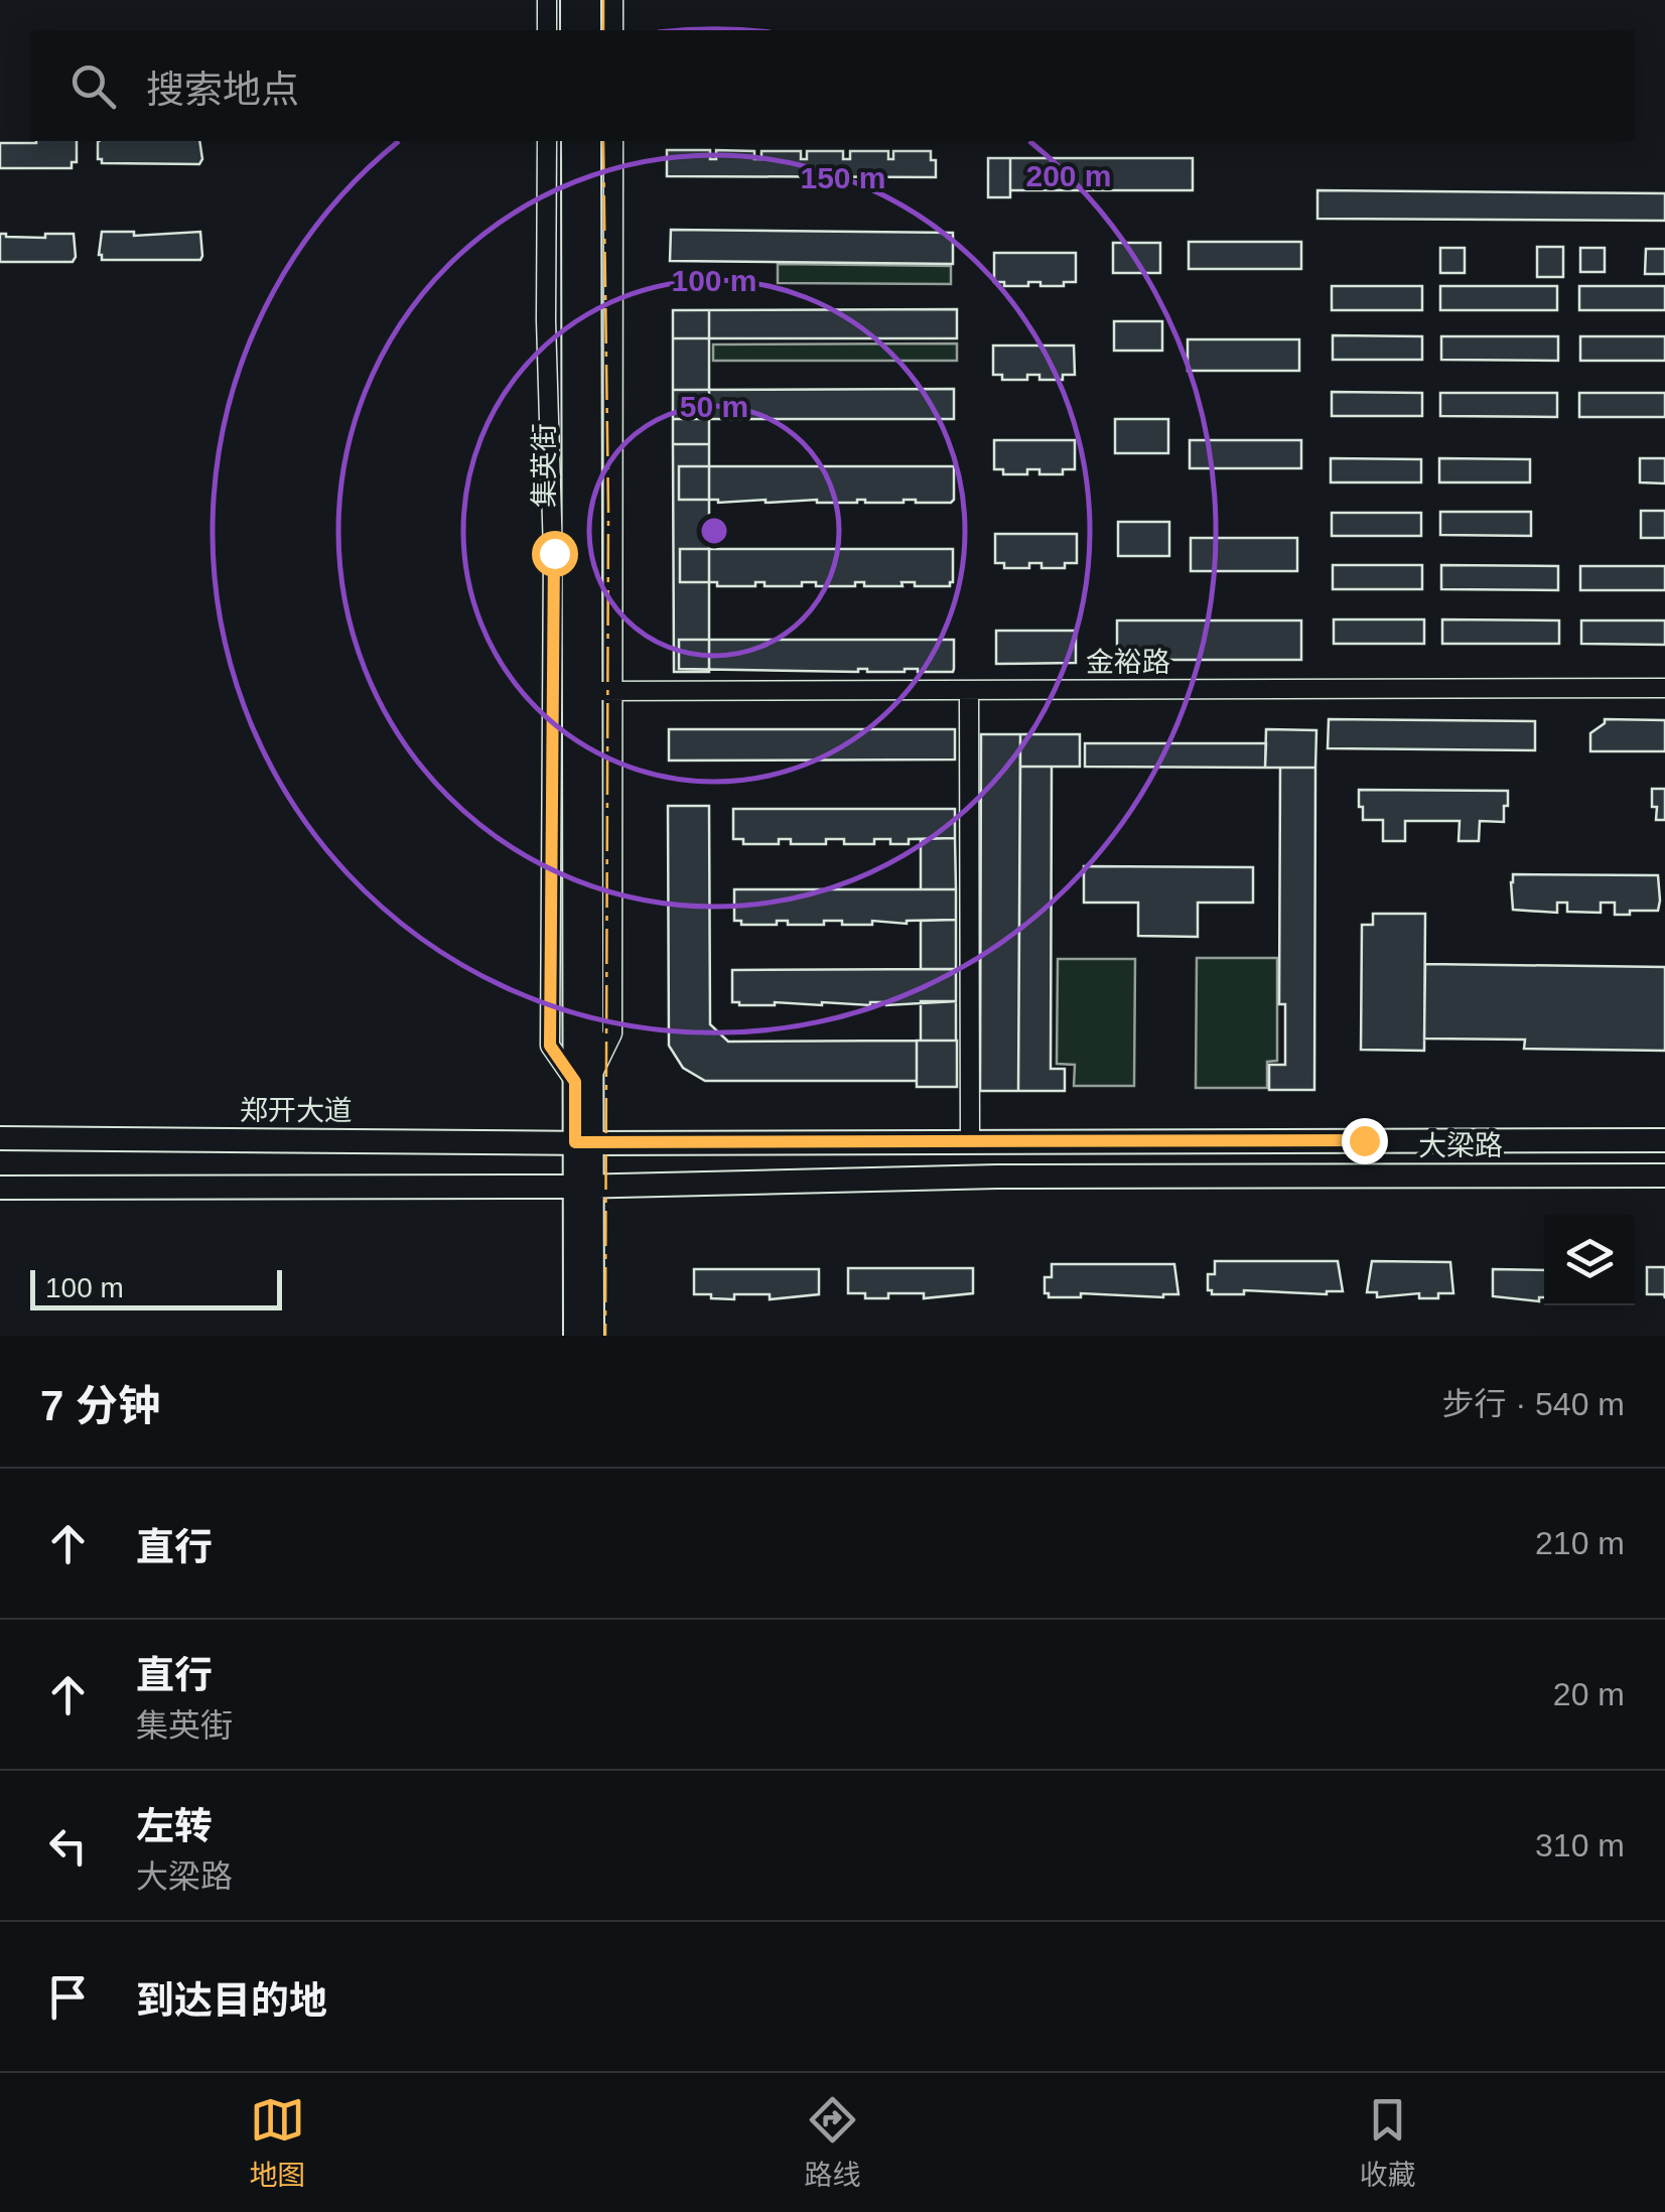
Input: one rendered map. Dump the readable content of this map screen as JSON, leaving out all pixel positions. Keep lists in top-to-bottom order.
{
  "streets": {
    "main road": ["集英街", "郑开大道", "大梁路"],
    "street": ["金裕路"]
  },
  "crossings": [
    ["集英街", "金裕路"],
    ["集英街", "郑开大道"],
    ["集英街", "大梁路"],
    ["郑开大道", "大梁路"]
  ],
  "scale_bar": "100 m",
  "page": {
    "search": "搜索地点",
    "scale": "100 m",
    "heading": ["7 分钟", "步行 · 540 m"],
    "list": [
      ["直行", "210 m"],
      ["直行", "集英街", "20 m"],
      ["左转", "大梁路", "310 m"],
      "到达目的地"
    ],
    "nav": ["地图", "路线", "收藏"]
  },
  "rings": [
    "200 m",
    "150 m",
    "100 m",
    "50 m"
  ]
}
